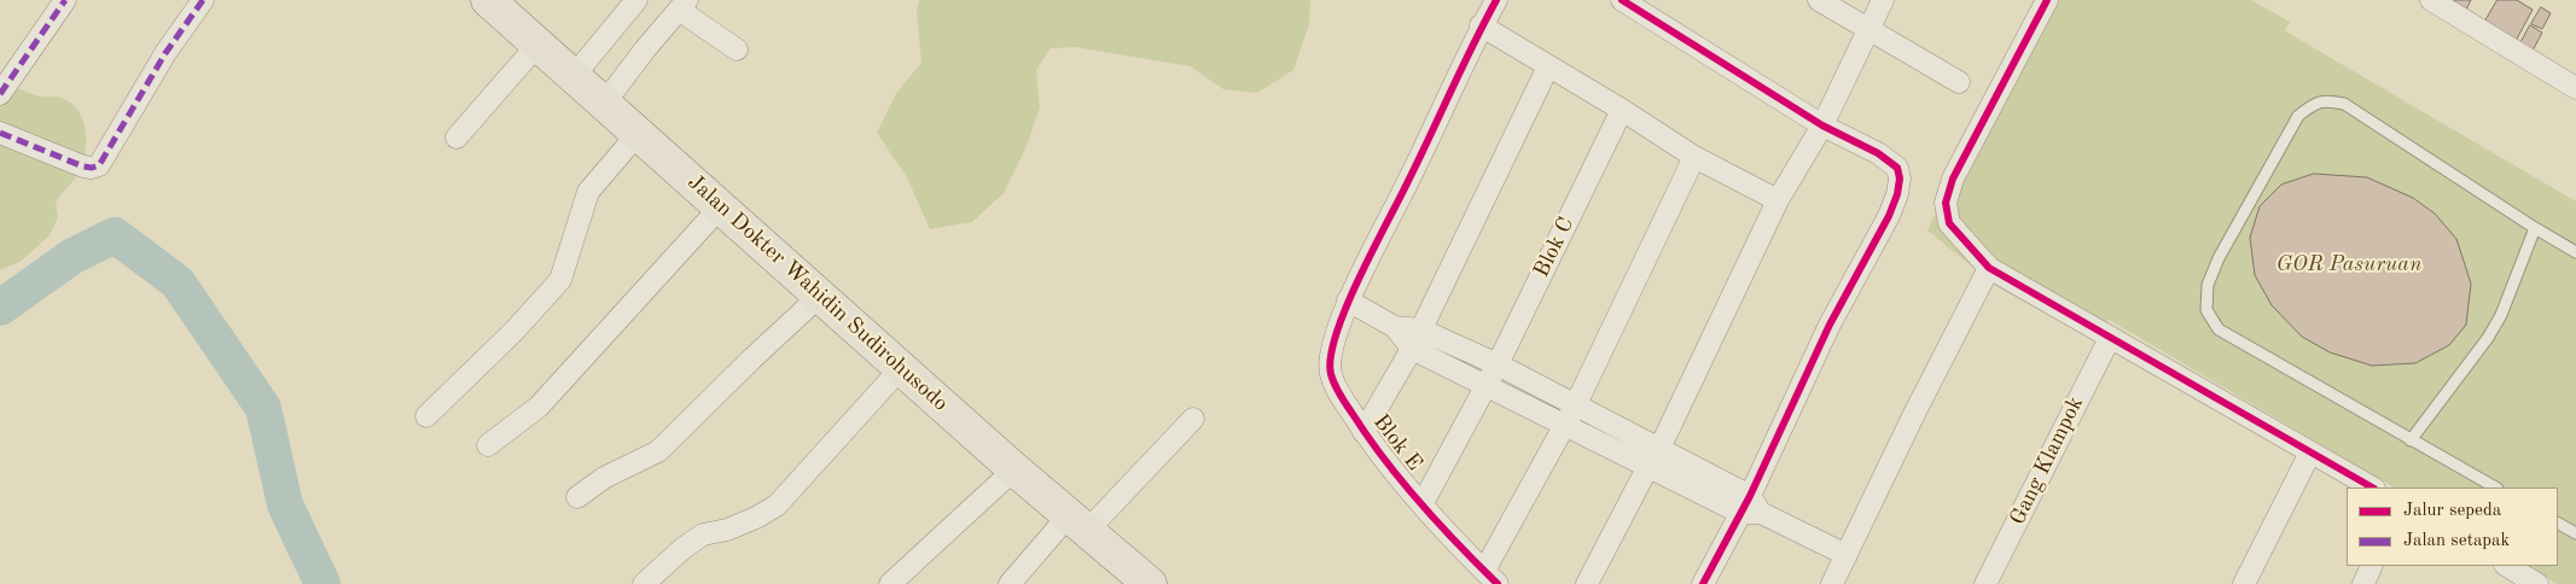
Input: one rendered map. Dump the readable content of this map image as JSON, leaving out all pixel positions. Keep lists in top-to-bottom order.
{
  "streets": {
    "main road": ["Jalan Dokter Wahidin Sudirohusodo"],
    "street": ["Blok C", "Blok E", "Gang Klampok"]
  },
  "crossings": [
    ["Blok C", "Blok E"]
  ],
  "parks": ["GOR Pasuruan"],
  "legend": ["Jalur sepeda", "Jalan setapak"]
}
